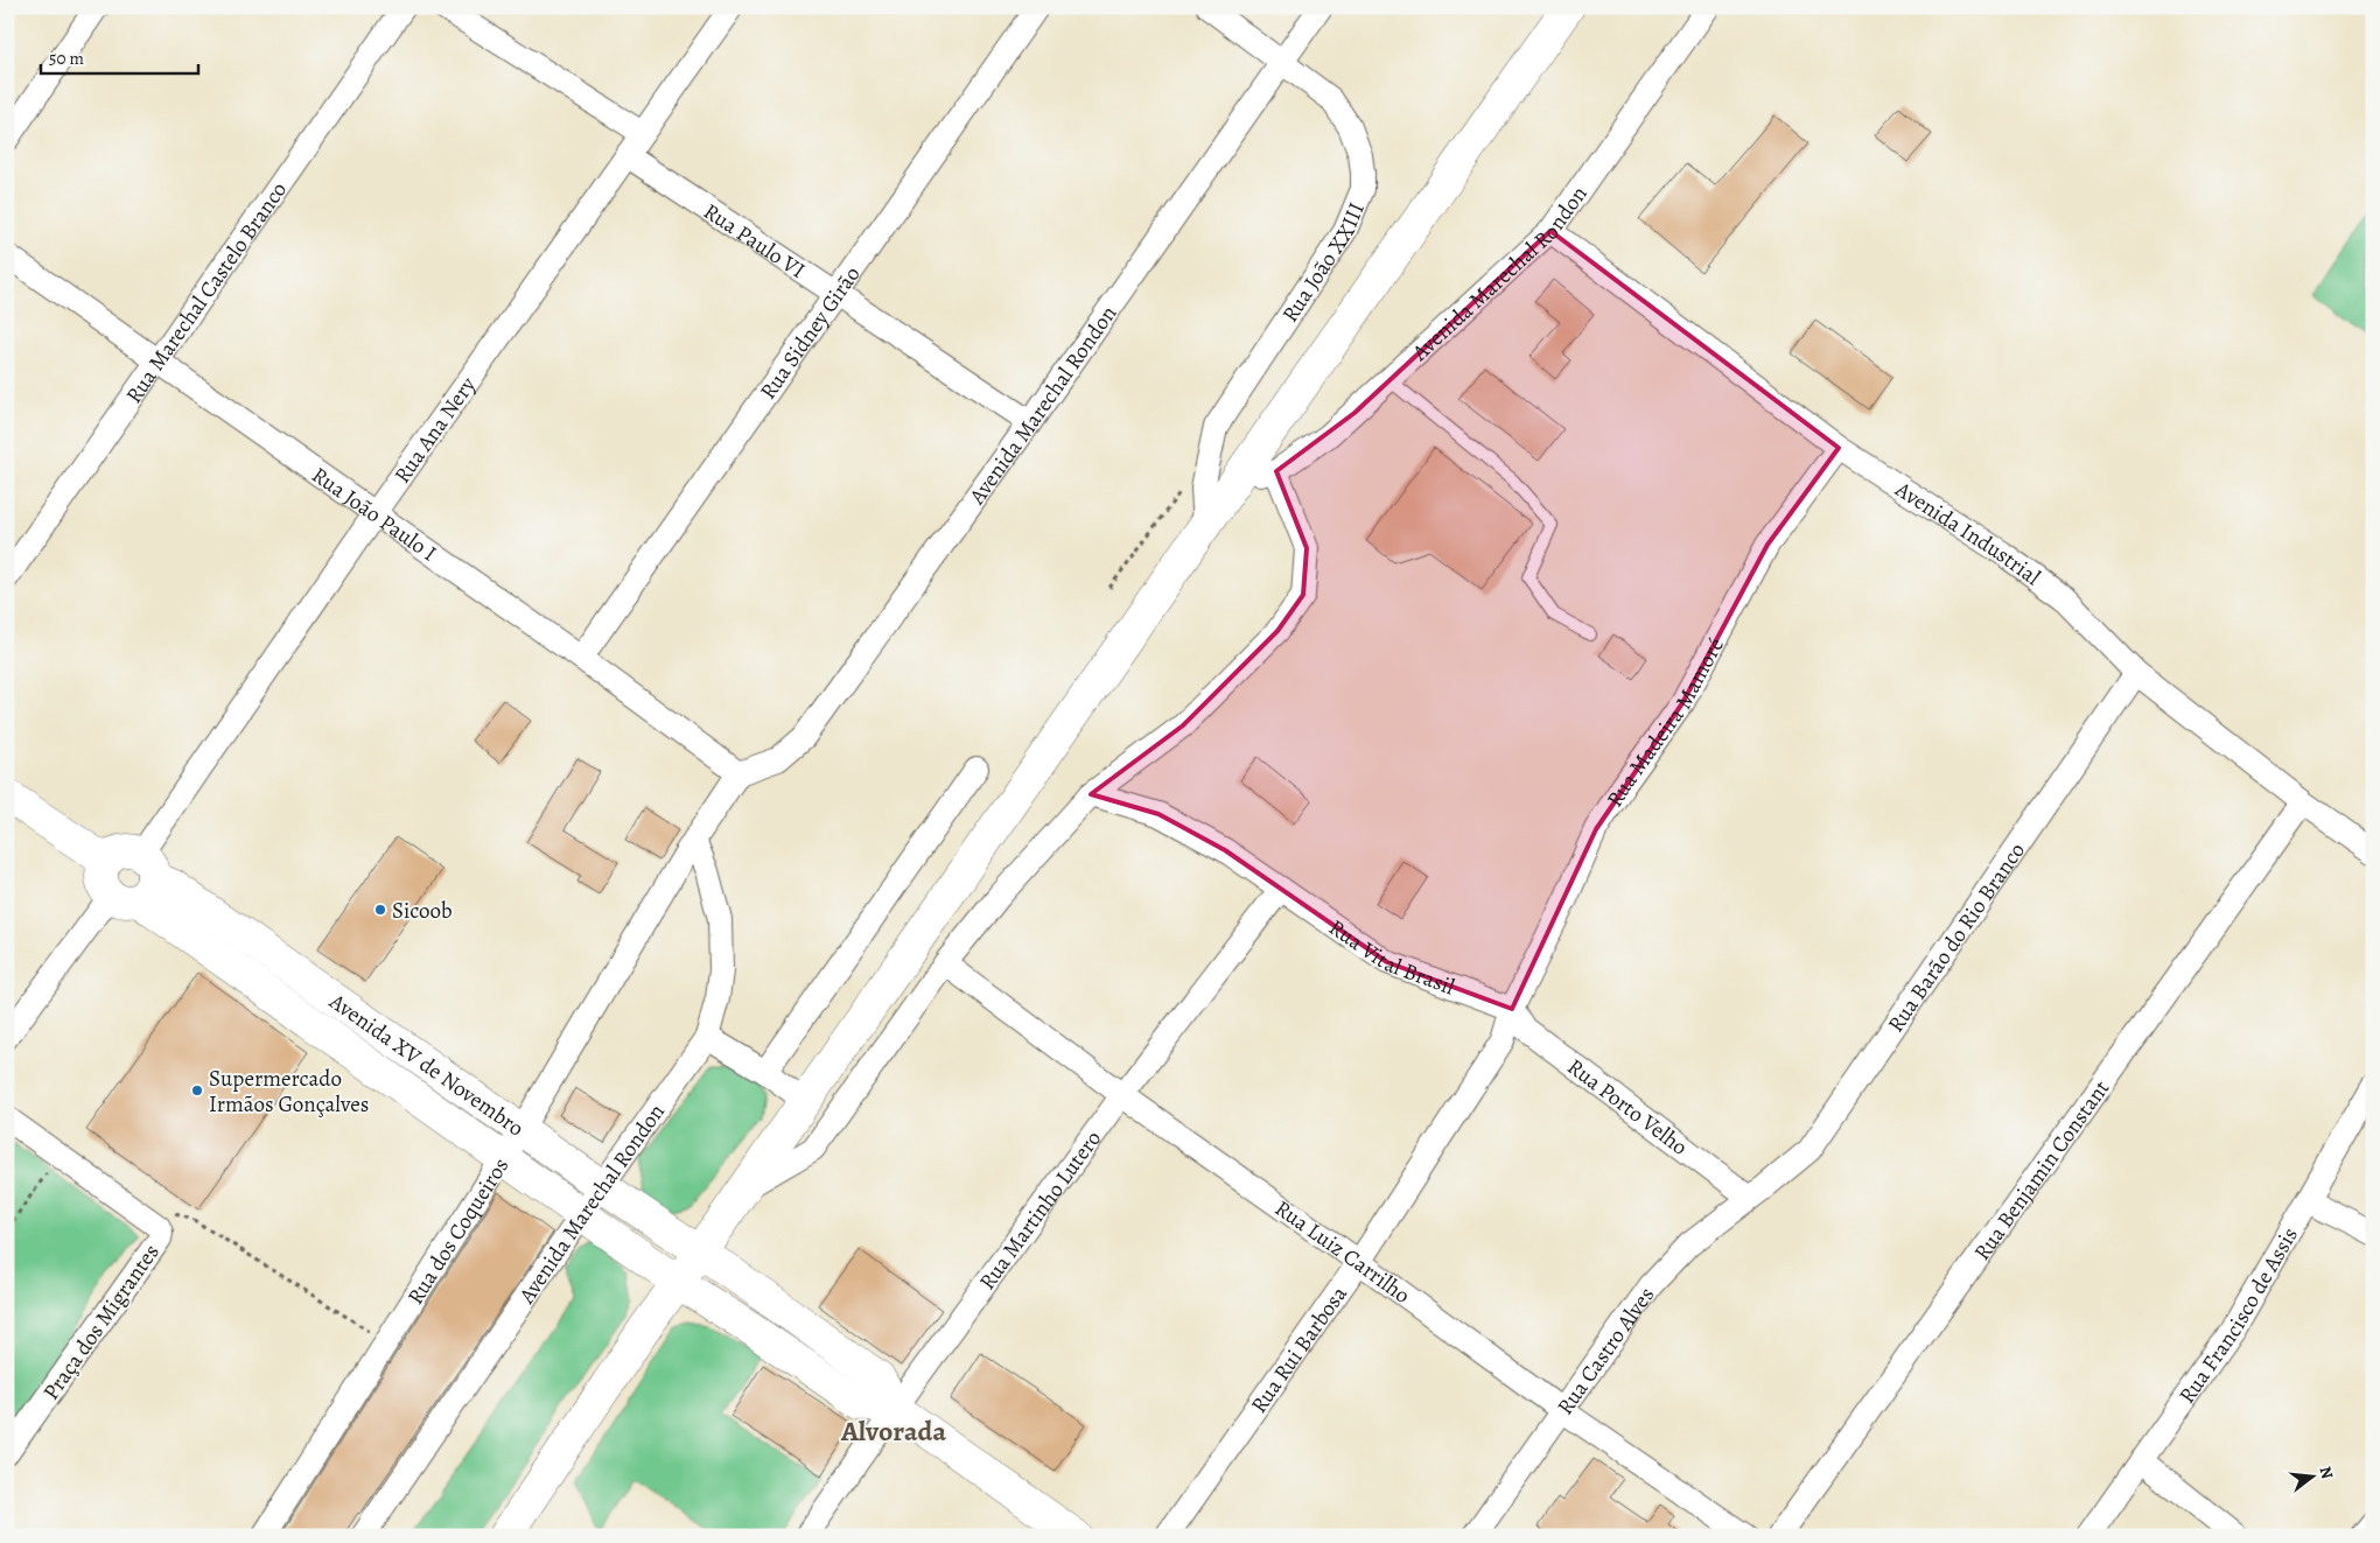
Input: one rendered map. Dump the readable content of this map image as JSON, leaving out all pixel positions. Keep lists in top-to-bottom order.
{
  "streets": {
    "main road": ["Avenida XV de Novembro"],
    "street": [
      "Rua Paulo VI",
      "Rua João XXIII",
      "Avenida Marechal Rondon",
      "Rua Marechal Castelo Branco",
      "Rua Sidney Girão",
      "Rua Ana Nery",
      "Rua João Paulo I",
      "Avenida Industrial",
      "Rua Madeira Mamoré",
      "Rua Barão do Rio Branco",
      "Rua Vital Brasil",
      "Rua Porto Velho",
      "Rua Benjamin Constant",
      "Rua Martinho Lutero",
      "Rua dos Coqueiros",
      "Rua Luiz Carrilho",
      "Rua Francisco de Assis",
      "Praça dos Migrantes",
      "Rua Rui Barbosa",
      "Rua Castro Alves"
    ]
  },
  "crossings": [
    ["Rua Paulo VI", "Avenida Marechal Rondon"],
    ["Rua Paulo VI", "Rua Sidney Girão"],
    ["Rua Paulo VI", "Rua Ana Nery"],
    ["Rua João XXIII", "Avenida Marechal Rondon"],
    ["Avenida Marechal Rondon", "Rua João Paulo I"],
    ["Avenida Marechal Rondon", "Avenida Industrial"],
    ["Avenida Marechal Rondon", "Avenida XV de Novembro"],
    ["Avenida Marechal Rondon", "Rua dos Coqueiros"],
    ["Rua Marechal Castelo Branco", "Rua João Paulo I"],
    ["Rua Sidney Girão", "Rua João Paulo I"],
    ["Rua Ana Nery", "Rua João Paulo I"],
    ["Rua Ana Nery", "Avenida XV de Novembro"],
    ["Rua João Paulo I", "Rua dos Coqueiros"],
    ["Avenida Industrial", "Rua Madeira Mamoré"],
    ["Avenida Industrial", "Rua Barão do Rio Branco"],
    ["Avenida Industrial", "Rua Benjamin Constant"],
    ["Rua Madeira Mamoré", "Rua Vital Brasil"],
    ["Rua Madeira Mamoré", "Rua Porto Velho"],
    ["Rua Madeira Mamoré", "Rua Rui Barbosa"],
    ["Rua Barão do Rio Branco", "Rua Porto Velho"],
    ["Rua Barão do Rio Branco", "Rua Castro Alves"],
    ["Rua Vital Brasil", "Rua Porto Velho"],
    ["Rua Vital Brasil", "Rua Martinho Lutero"],
    ["Rua Vital Brasil", "Rua Rui Barbosa"],
    ["Avenida XV de Novembro", "Rua Martinho Lutero"],
    ["Avenida XV de Novembro", "Rua dos Coqueiros"],
    ["Rua Porto Velho", "Rua Rui Barbosa"],
    ["Rua Porto Velho", "Rua Castro Alves"],
    ["Rua Martinho Lutero", "Rua Luiz Carrilho"],
    ["Rua Luiz Carrilho", "Rua Rui Barbosa"],
    ["Rua Luiz Carrilho", "Rua Castro Alves"]
  ],
  "districts": ["Alvorada"],
  "places": ["Sicoob", "Supermercado Irmãos Gonçalves"],
  "scale_bar": "50 m",
  "north": "right"
}
